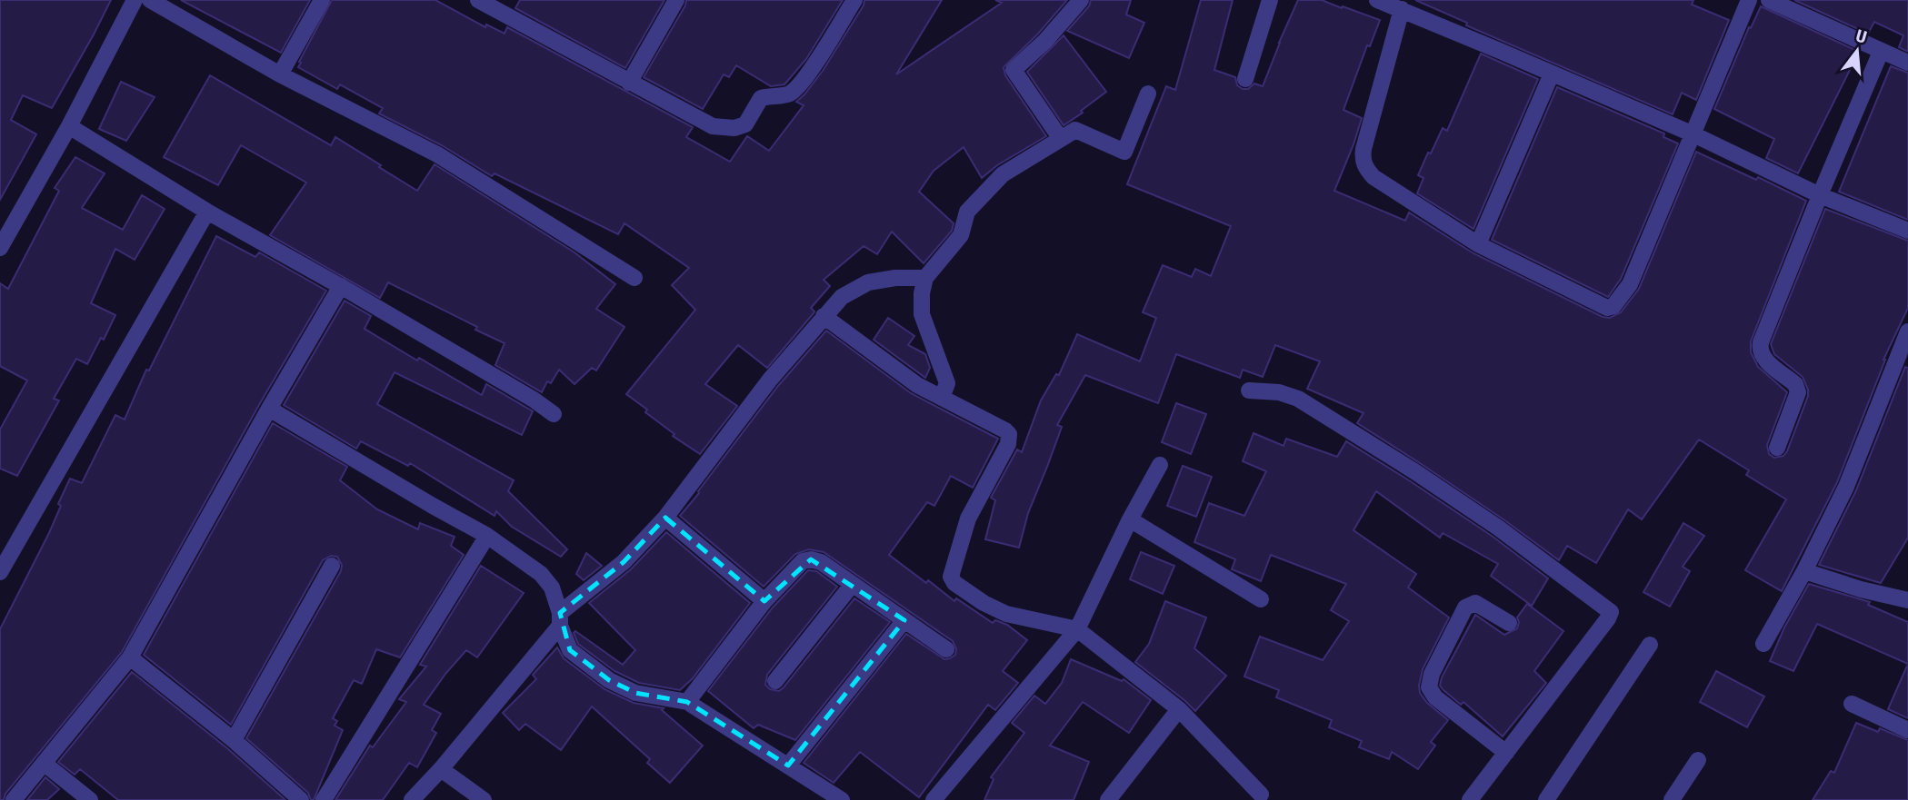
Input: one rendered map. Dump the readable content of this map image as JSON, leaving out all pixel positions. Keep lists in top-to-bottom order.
{
  "north": "top"
}
